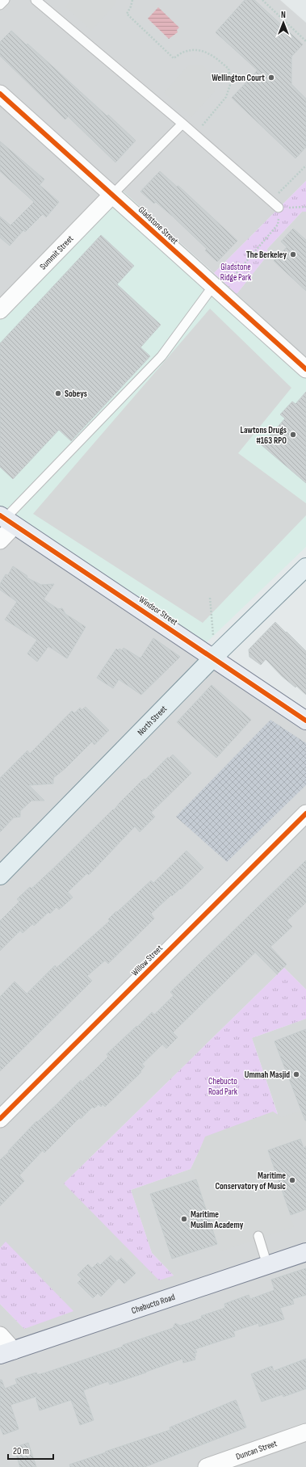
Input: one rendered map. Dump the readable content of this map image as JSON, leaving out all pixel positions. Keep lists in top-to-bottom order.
{
  "streets": {
    "main road": ["North Street"],
    "street": [
      "Gladstone Street",
      "Summit Street",
      "Windsor Street",
      "Willow Street",
      "Chebucto Road",
      "Duncan Street"
    ]
  },
  "crossings": [
    ["Gladstone Street", "Summit Street"],
    ["Windsor Street", "North Street"]
  ],
  "parks": ["Gladstone Ridge Park", "Chebucto Road Park"],
  "places": [
    "Wellington Court",
    "The Berkeley",
    "Sobeys",
    "Lawtons Drugs #163 RPO",
    "Ummah Masjid",
    "Maritime Conservatory of Music",
    "Maritime Muslim Academy"
  ],
  "scale_bar": "20 m",
  "north": "top"
}
